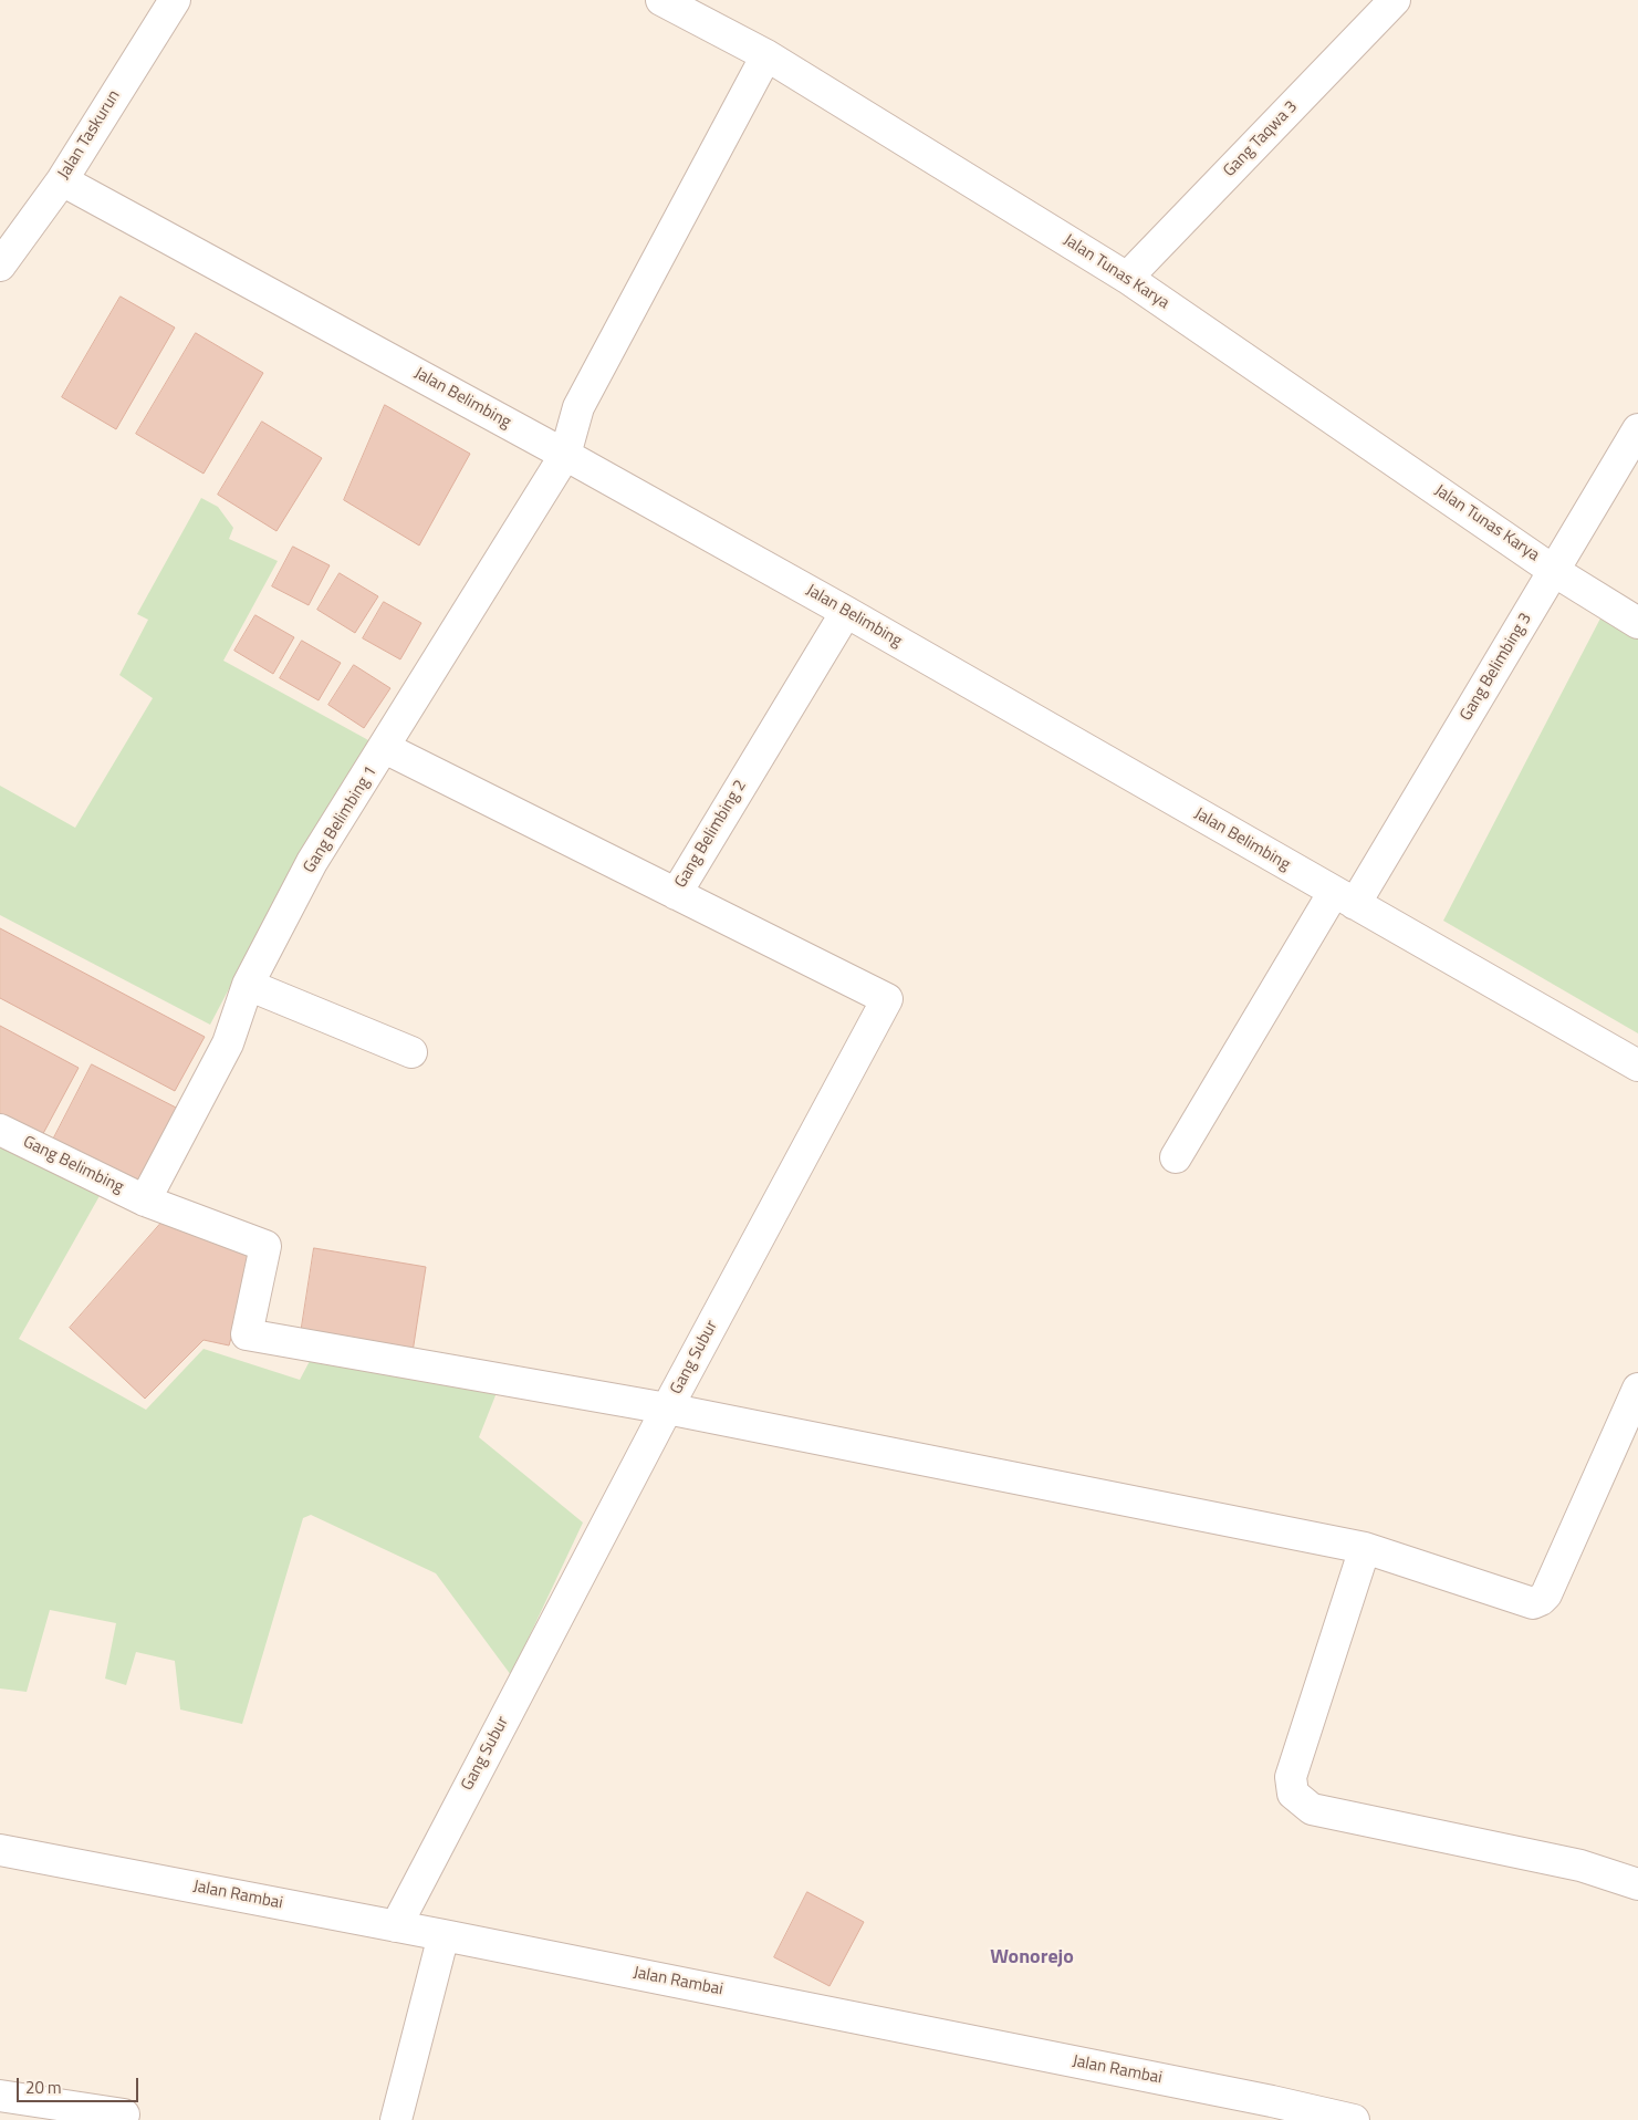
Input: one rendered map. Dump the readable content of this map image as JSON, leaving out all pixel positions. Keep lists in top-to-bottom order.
{
  "streets": {
    "street": [
      "Jalan Taskurun",
      "Gang Taqwa 3",
      "Jalan Tunas Karya",
      "Jalan Belimbing",
      "Gang Belimbing 3",
      "Gang Belimbing 1",
      "Gang Belimbing 2",
      "Gang Belimbing",
      "Gang Subur",
      "Jalan Rambai"
    ]
  },
  "crossings": [
    ["Jalan Taskurun", "Jalan Belimbing"],
    ["Gang Taqwa 3", "Jalan Tunas Karya"],
    ["Jalan Tunas Karya", "Gang Belimbing 3"],
    ["Jalan Tunas Karya", "Gang Belimbing 1"],
    ["Jalan Belimbing", "Gang Belimbing 3"],
    ["Jalan Belimbing", "Gang Belimbing 1"],
    ["Jalan Belimbing", "Gang Belimbing 2"],
    ["Gang Belimbing 1", "Gang Belimbing 2"],
    ["Gang Belimbing 1", "Gang Belimbing"],
    ["Gang Belimbing 2", "Gang Subur"],
    ["Gang Belimbing", "Gang Subur"],
    ["Gang Subur", "Jalan Rambai"]
  ],
  "districts": ["Wonorejo"],
  "scale_bar": "20 m"
}
